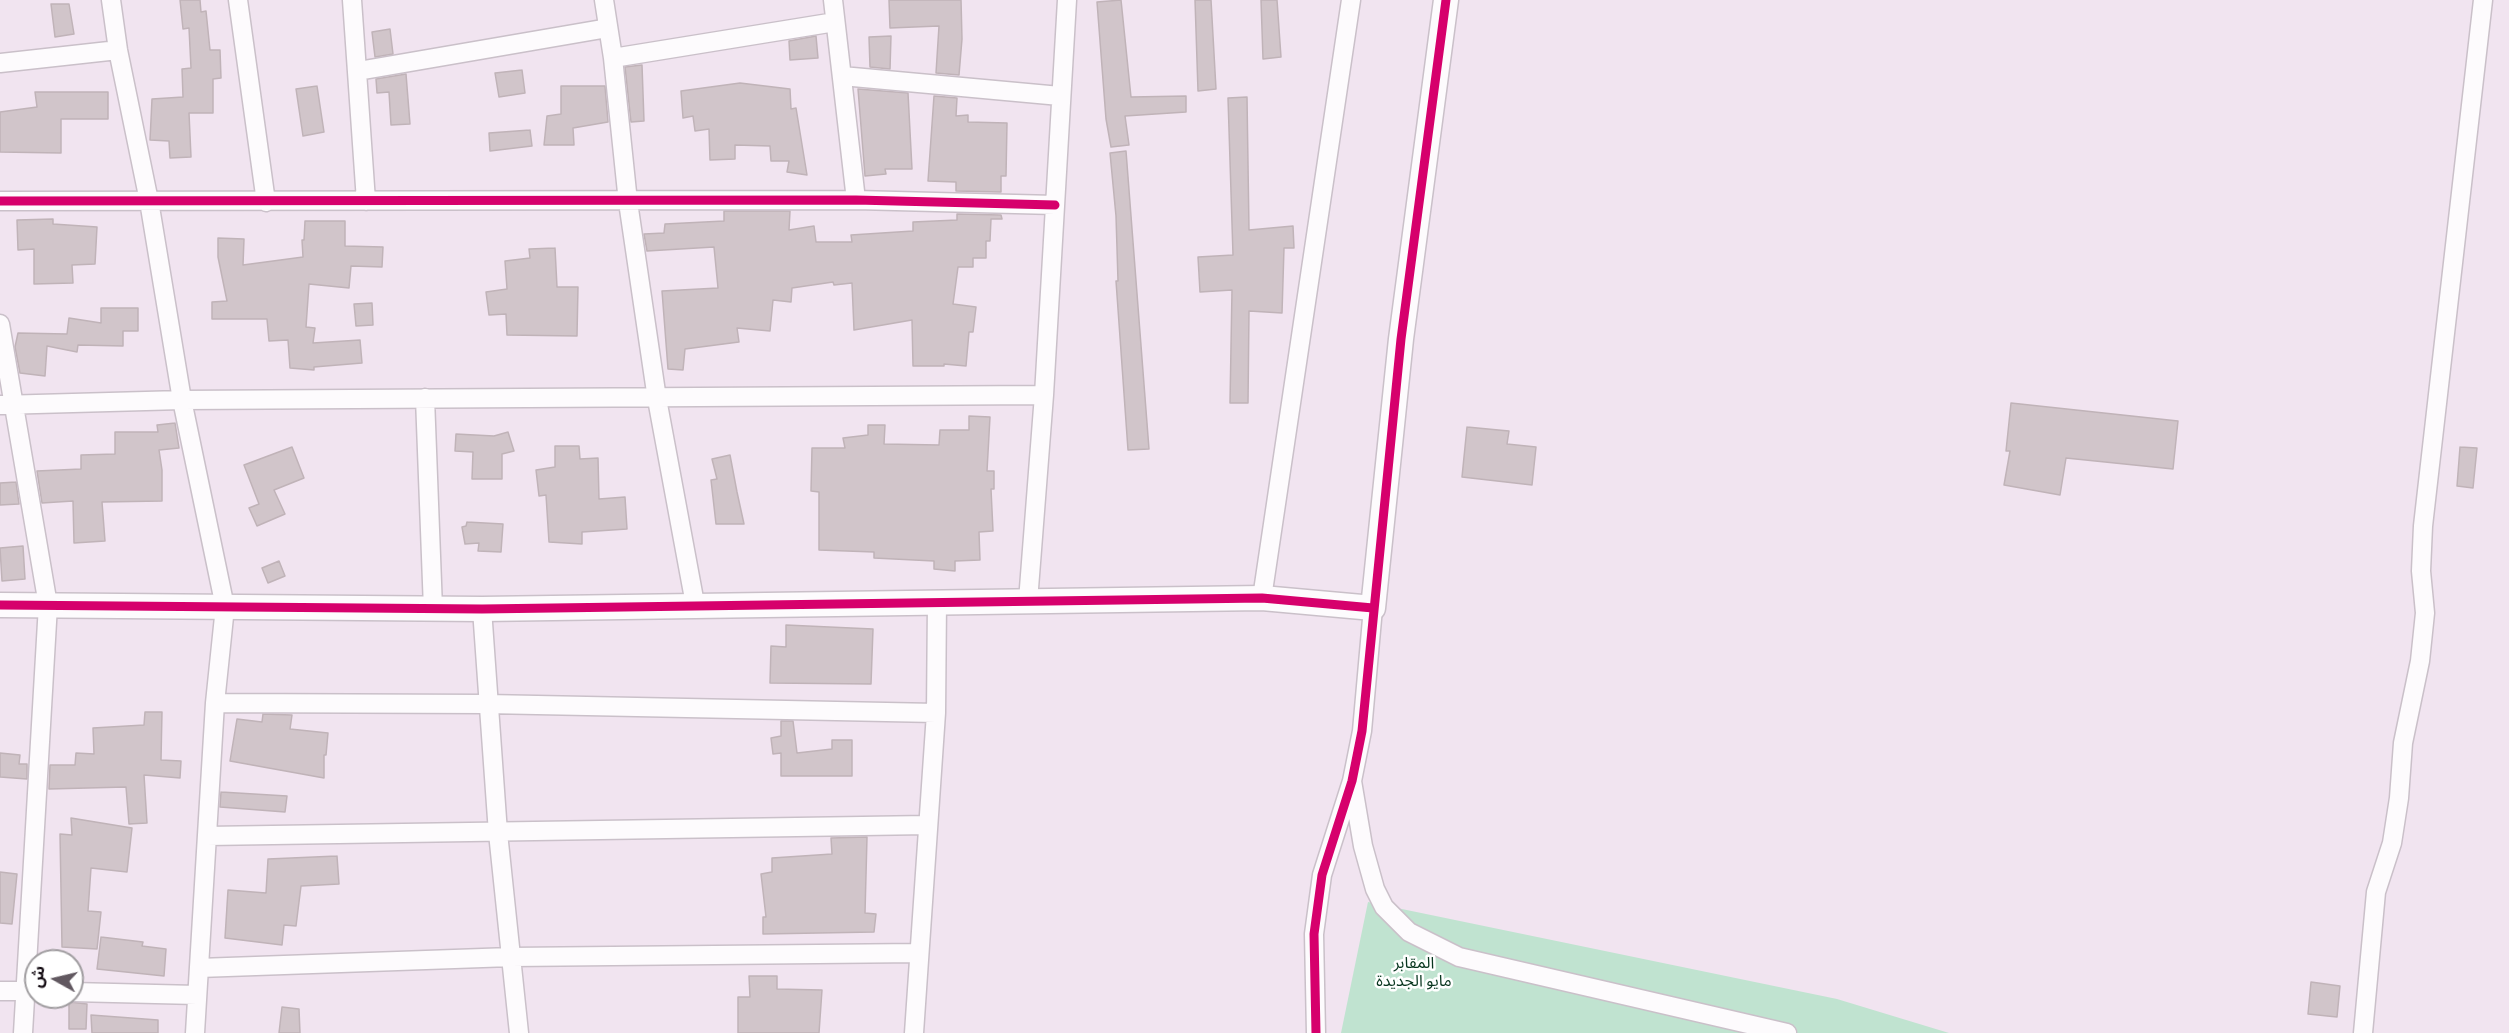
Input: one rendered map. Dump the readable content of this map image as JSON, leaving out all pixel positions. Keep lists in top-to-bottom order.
{
  "parks": ["المقابر مايو الجديدة"],
  "north": "left"
}
